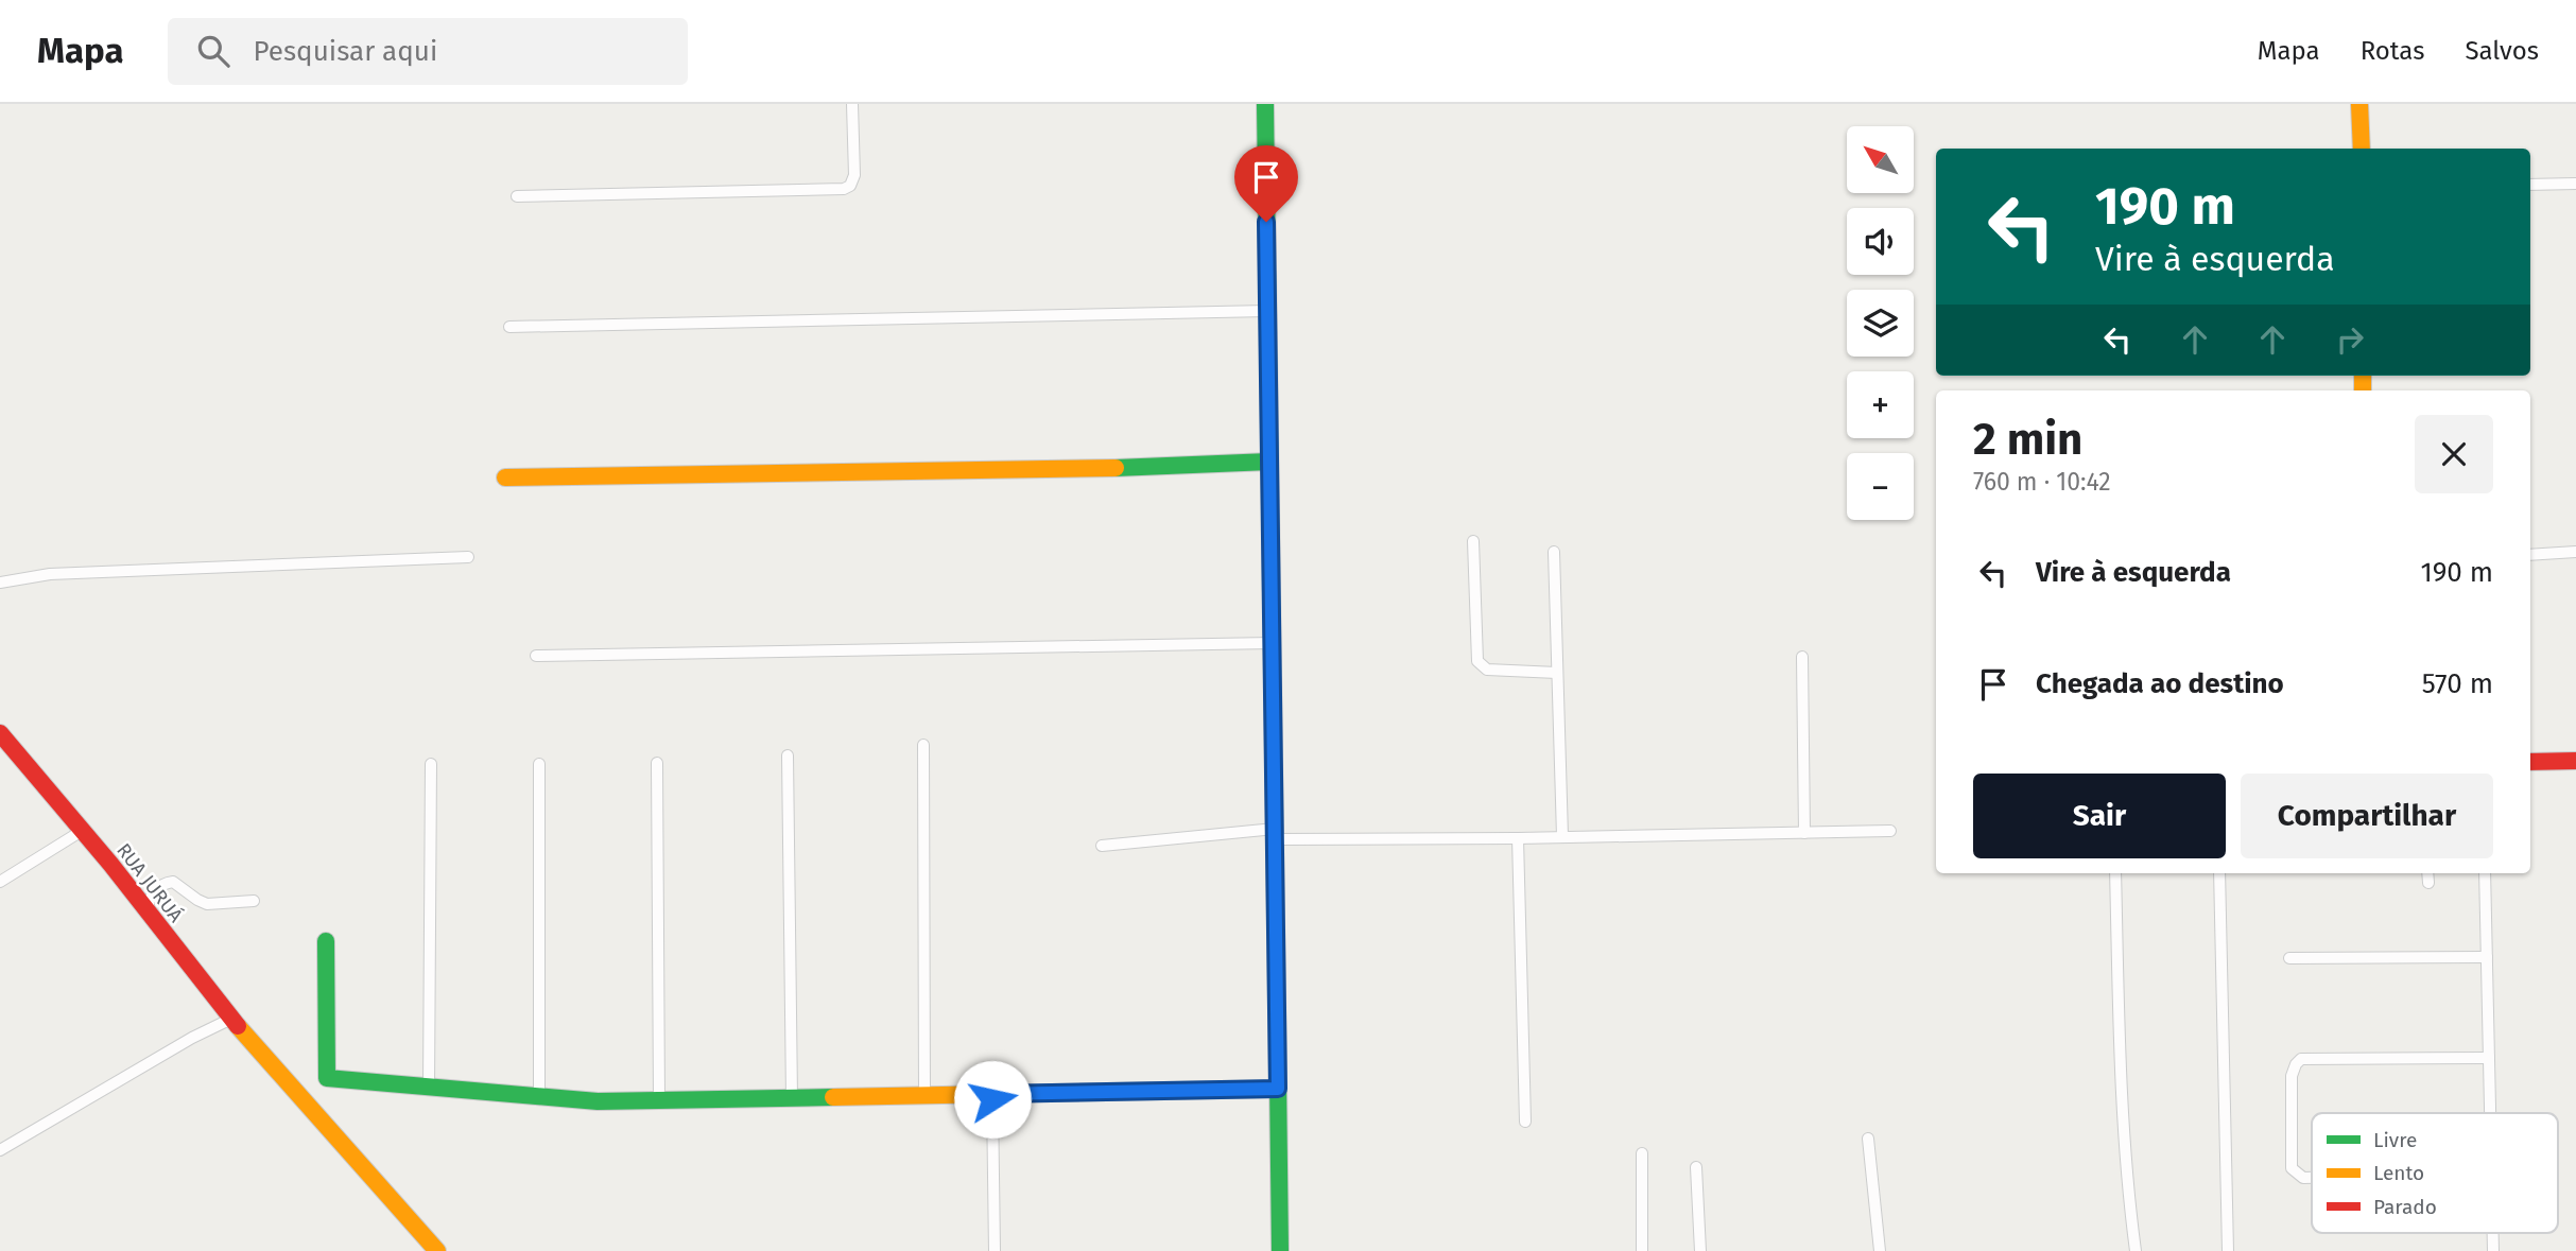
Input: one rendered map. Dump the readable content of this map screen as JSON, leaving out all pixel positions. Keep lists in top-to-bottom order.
{
  "streets": {
    "street": ["RUA JURUÁ"]
  },
  "legend": ["Livre", "Lento", "Parado"],
  "north": "top left",
  "page": {
    "header": "Mapa",
    "search": "Pesquisar aqui",
    "nav": ["Mapa", "Rotas", "Salvos"],
    "map_buttons": ["+", "−"],
    "turn": ["190 m", "Vire à esquerda"],
    "heading": ["2 min", "760 m · 10:42"],
    "list": [
      {
        "name": "Vire à esquerda",
        "value": "190 m"
      },
      {
        "name": "Chegada ao destino",
        "value": "570 m"
      }
    ],
    "buttons": ["Sair", "Compartilhar"]
  }
}
